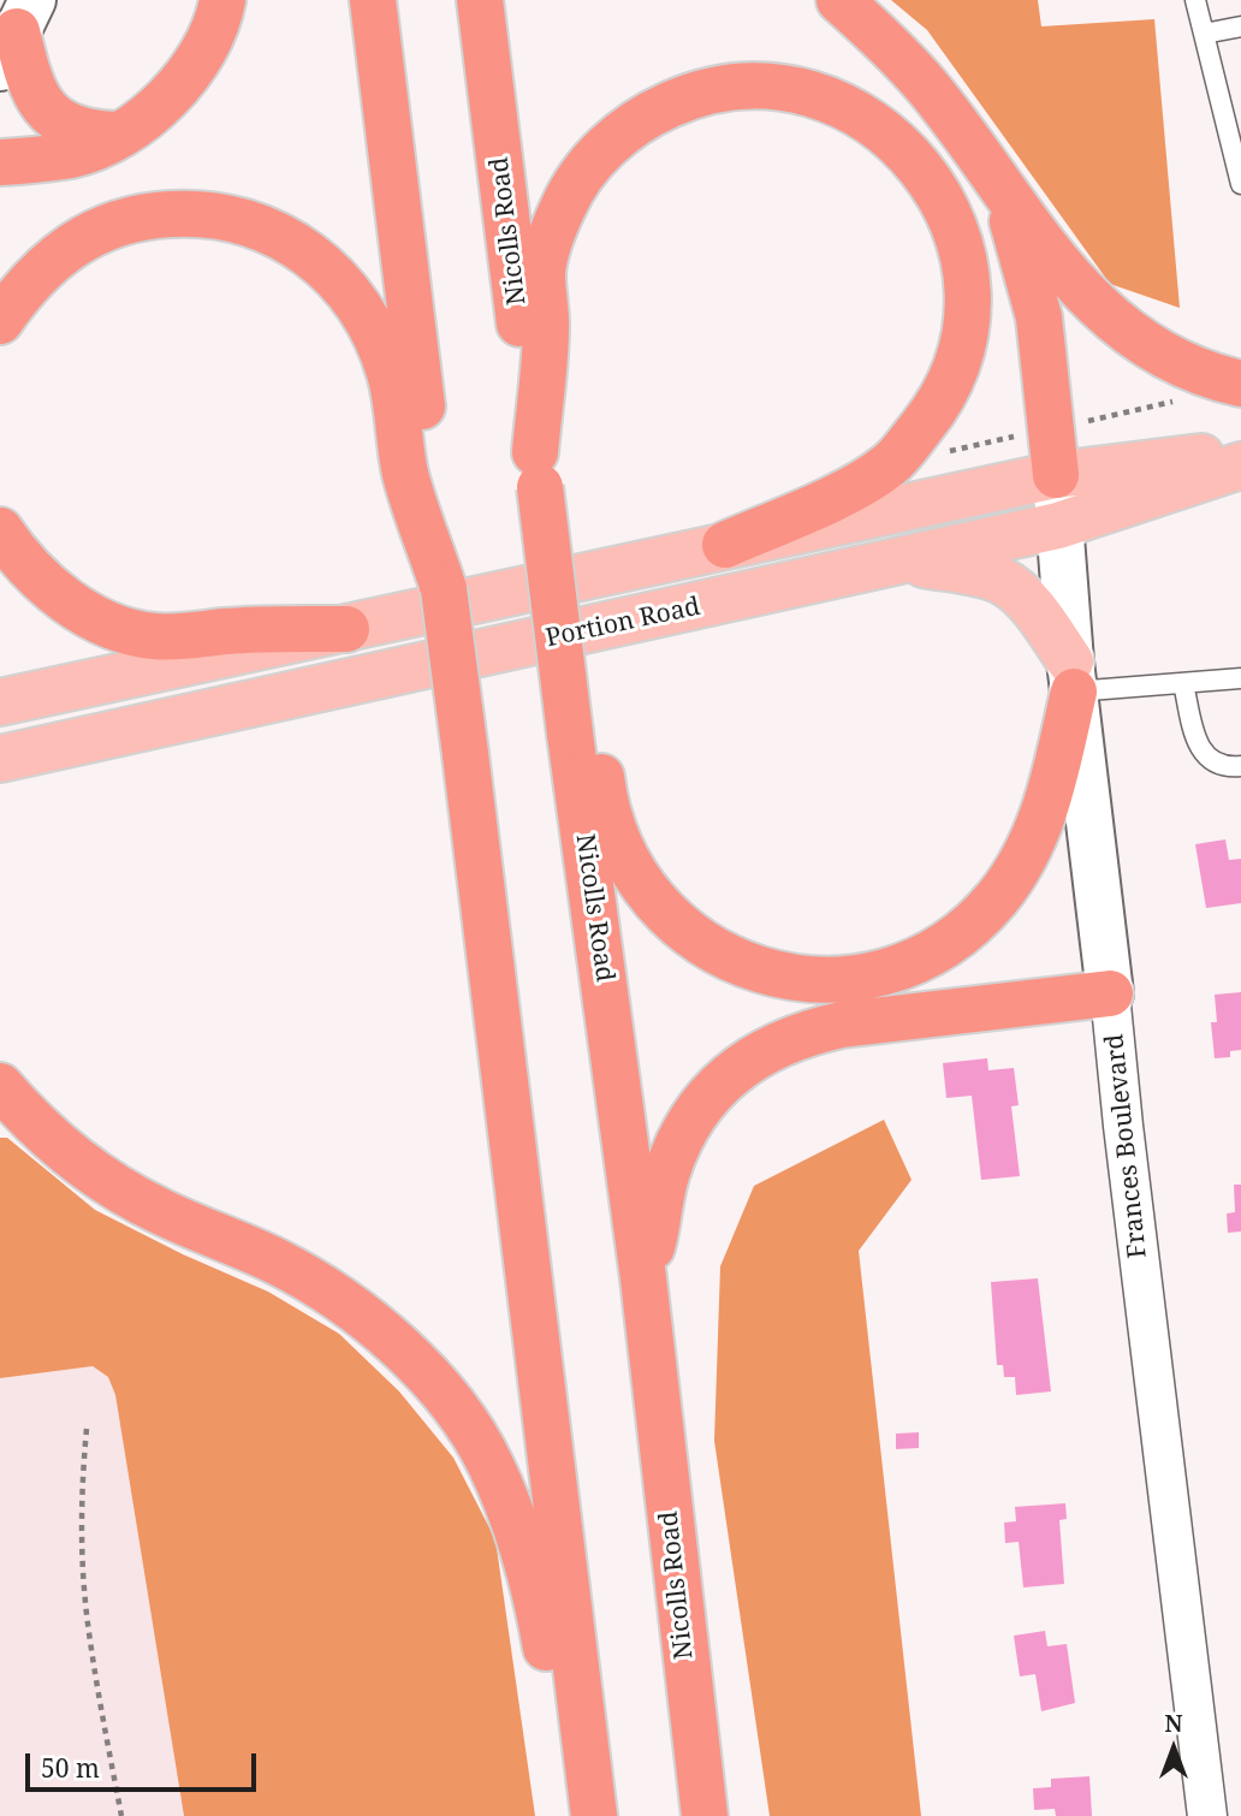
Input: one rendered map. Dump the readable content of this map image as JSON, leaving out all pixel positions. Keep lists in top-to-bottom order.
{
  "streets": {
    "highway": ["Nicolls Road"],
    "main road": ["Portion Road"],
    "street": ["Frances Boulevard"]
  },
  "crossings": [
    ["Portion Road", "Frances Boulevard"]
  ],
  "scale_bar": "50 m",
  "north": "top"
}
